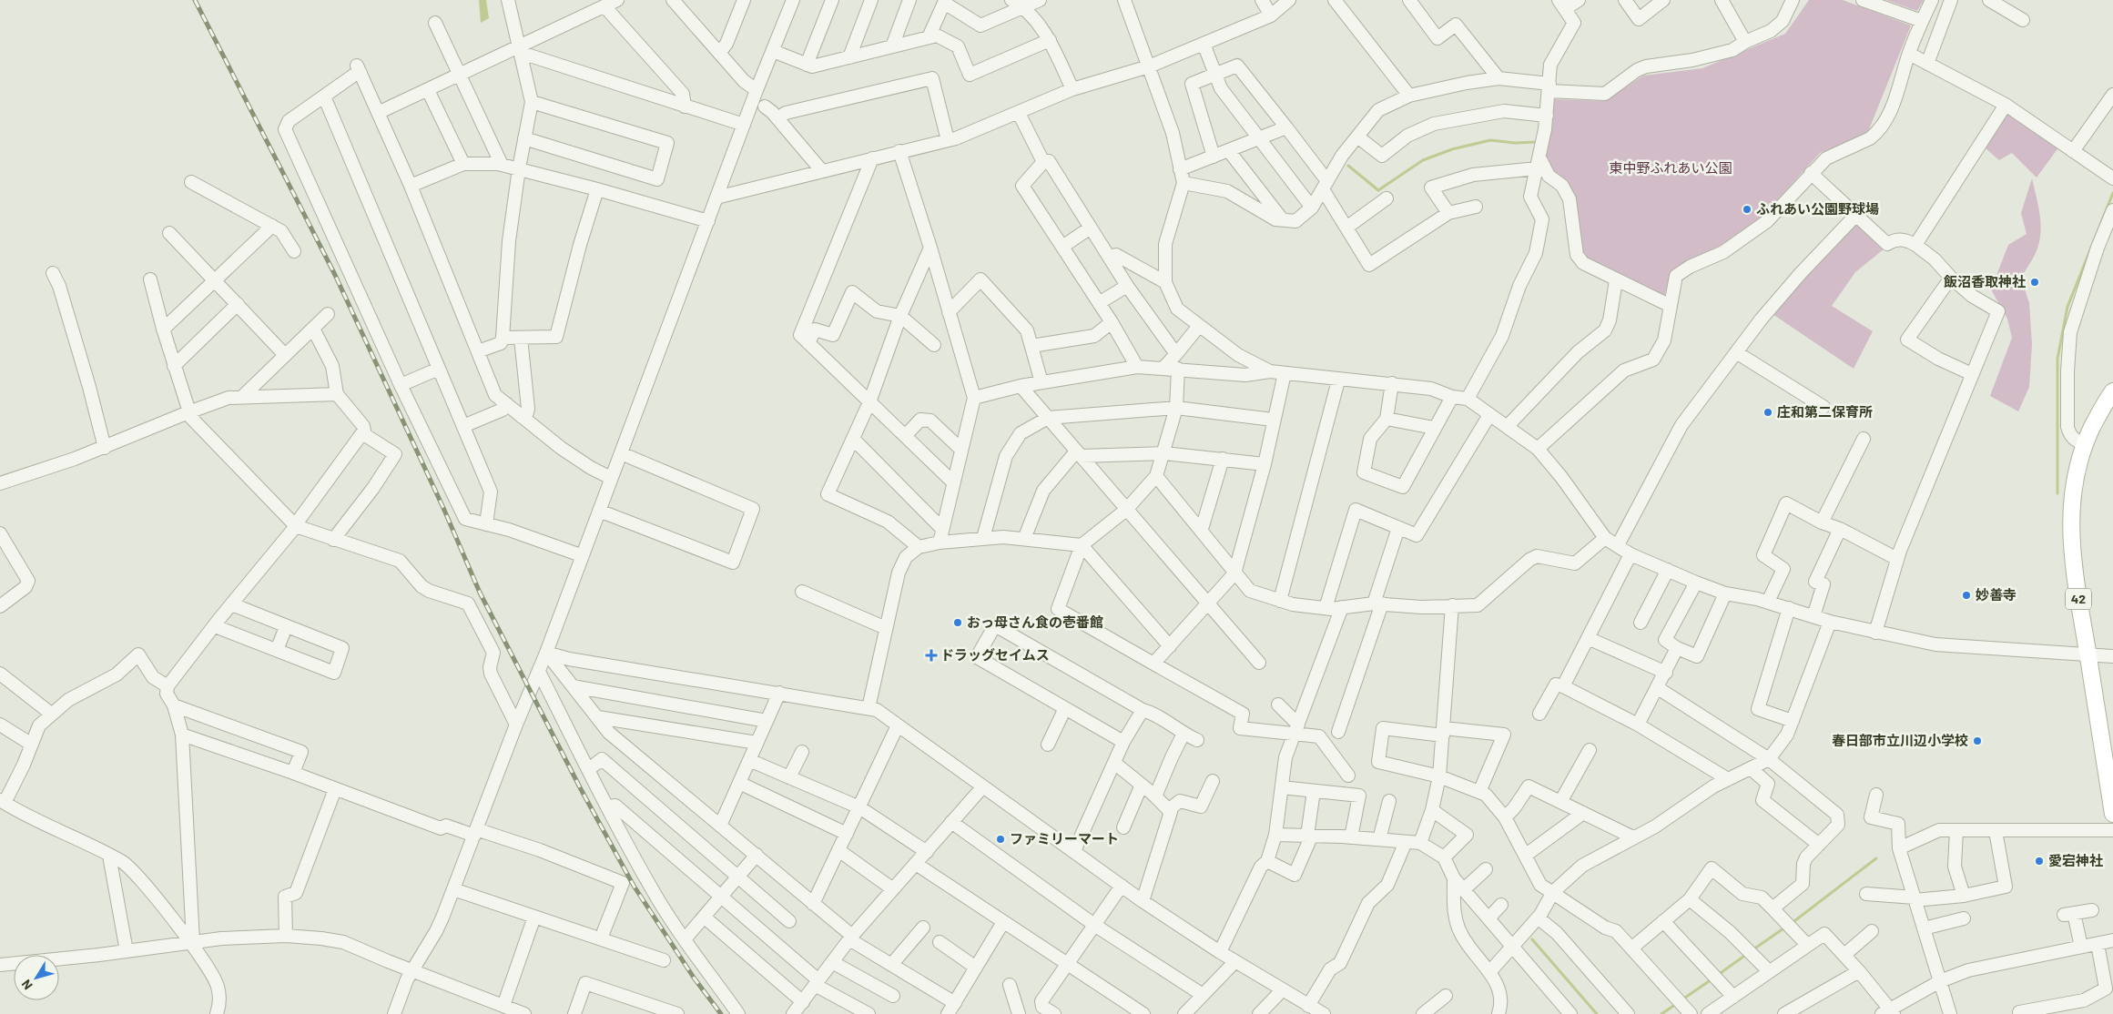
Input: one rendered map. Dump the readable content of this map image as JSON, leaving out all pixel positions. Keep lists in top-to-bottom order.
{
  "streets": {
    "main road": ["42"]
  },
  "parks": ["東中野ふれあい公園"],
  "places": {
    "other": [
      "ふれあい公園野球場",
      "飯沼香取神社",
      "庄和第二保育所",
      "妙善寺",
      "おっ母さん食の壱番館",
      "春日部市立川辺小学校",
      "ファミリーマート",
      "愛宕神社"
    ],
    "health": ["ドラッグセイムス"]
  },
  "north": "bottom left"
}
